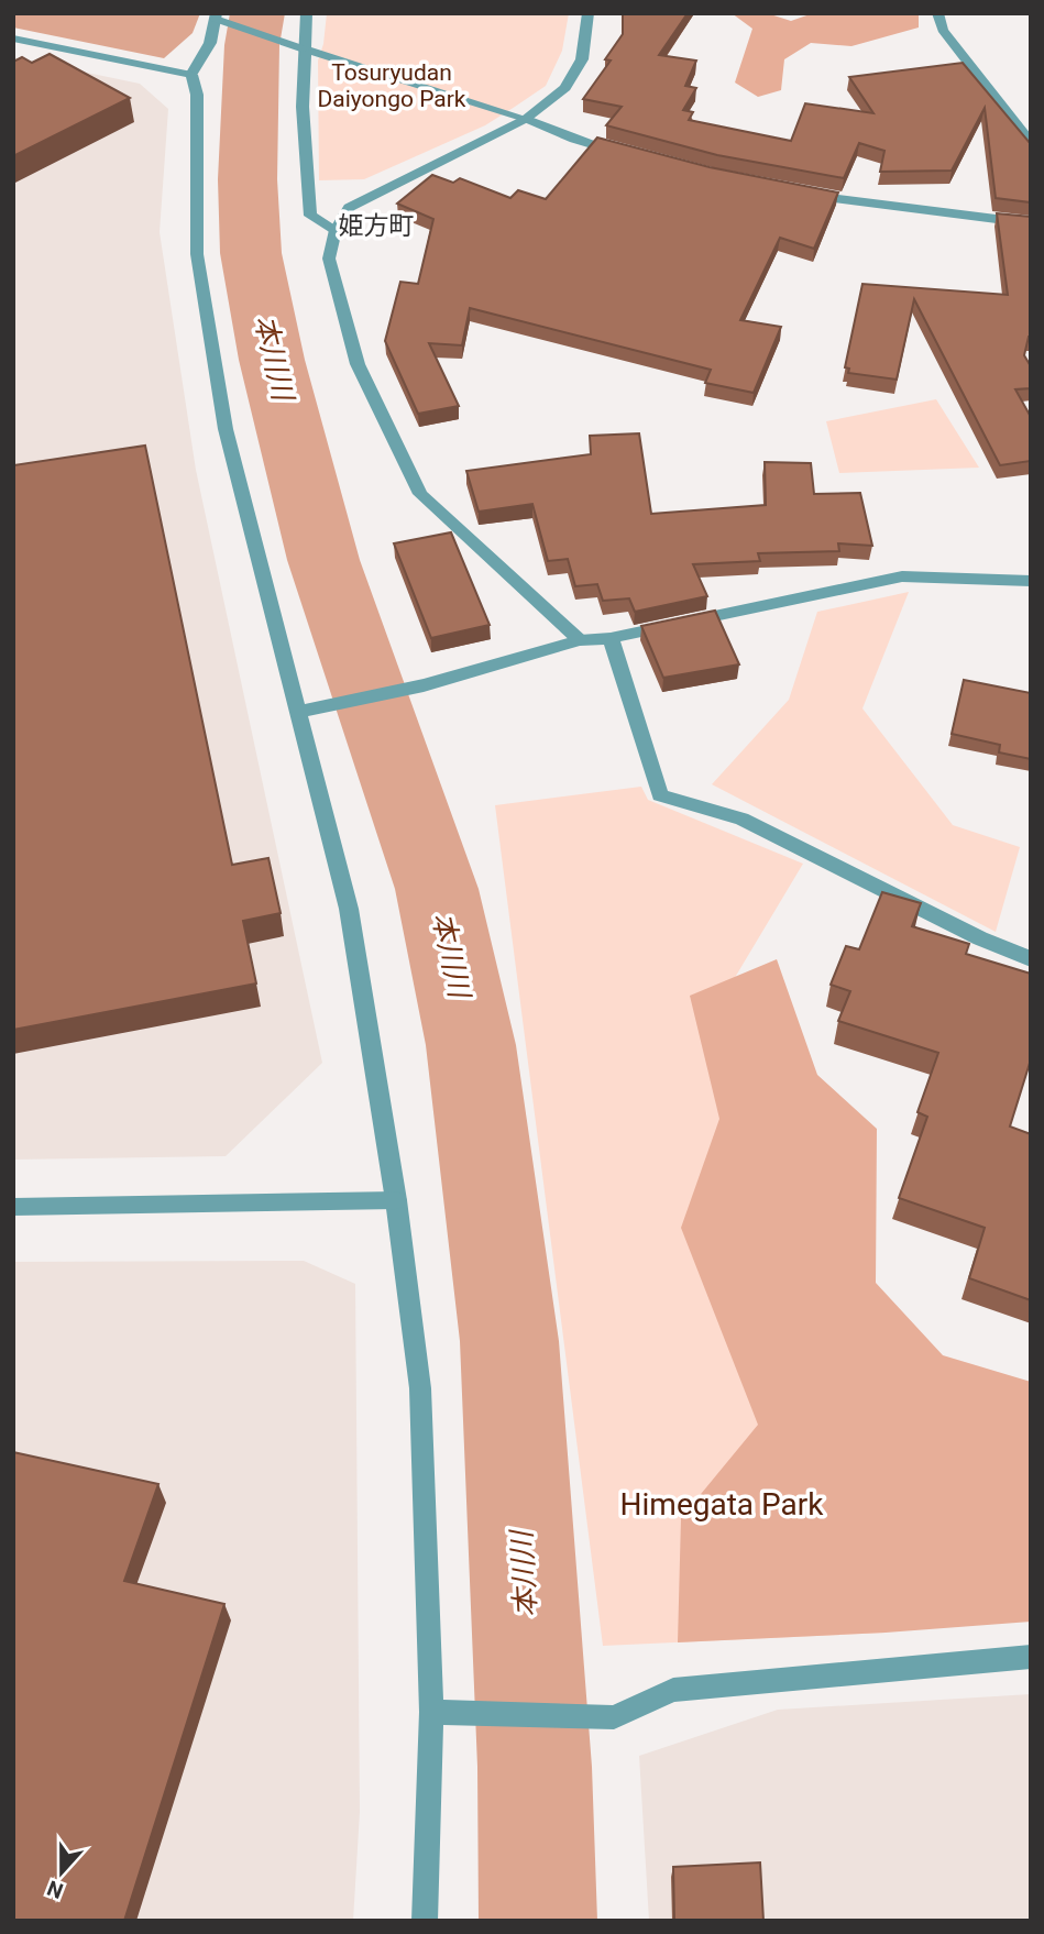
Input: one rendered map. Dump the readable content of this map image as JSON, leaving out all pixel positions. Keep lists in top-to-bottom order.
{
  "districts": ["姫方町"],
  "water": ["本川川"],
  "parks": ["Tosuryudan Daiyongo Park", "Himegata Park"],
  "north": "bottom"
}
